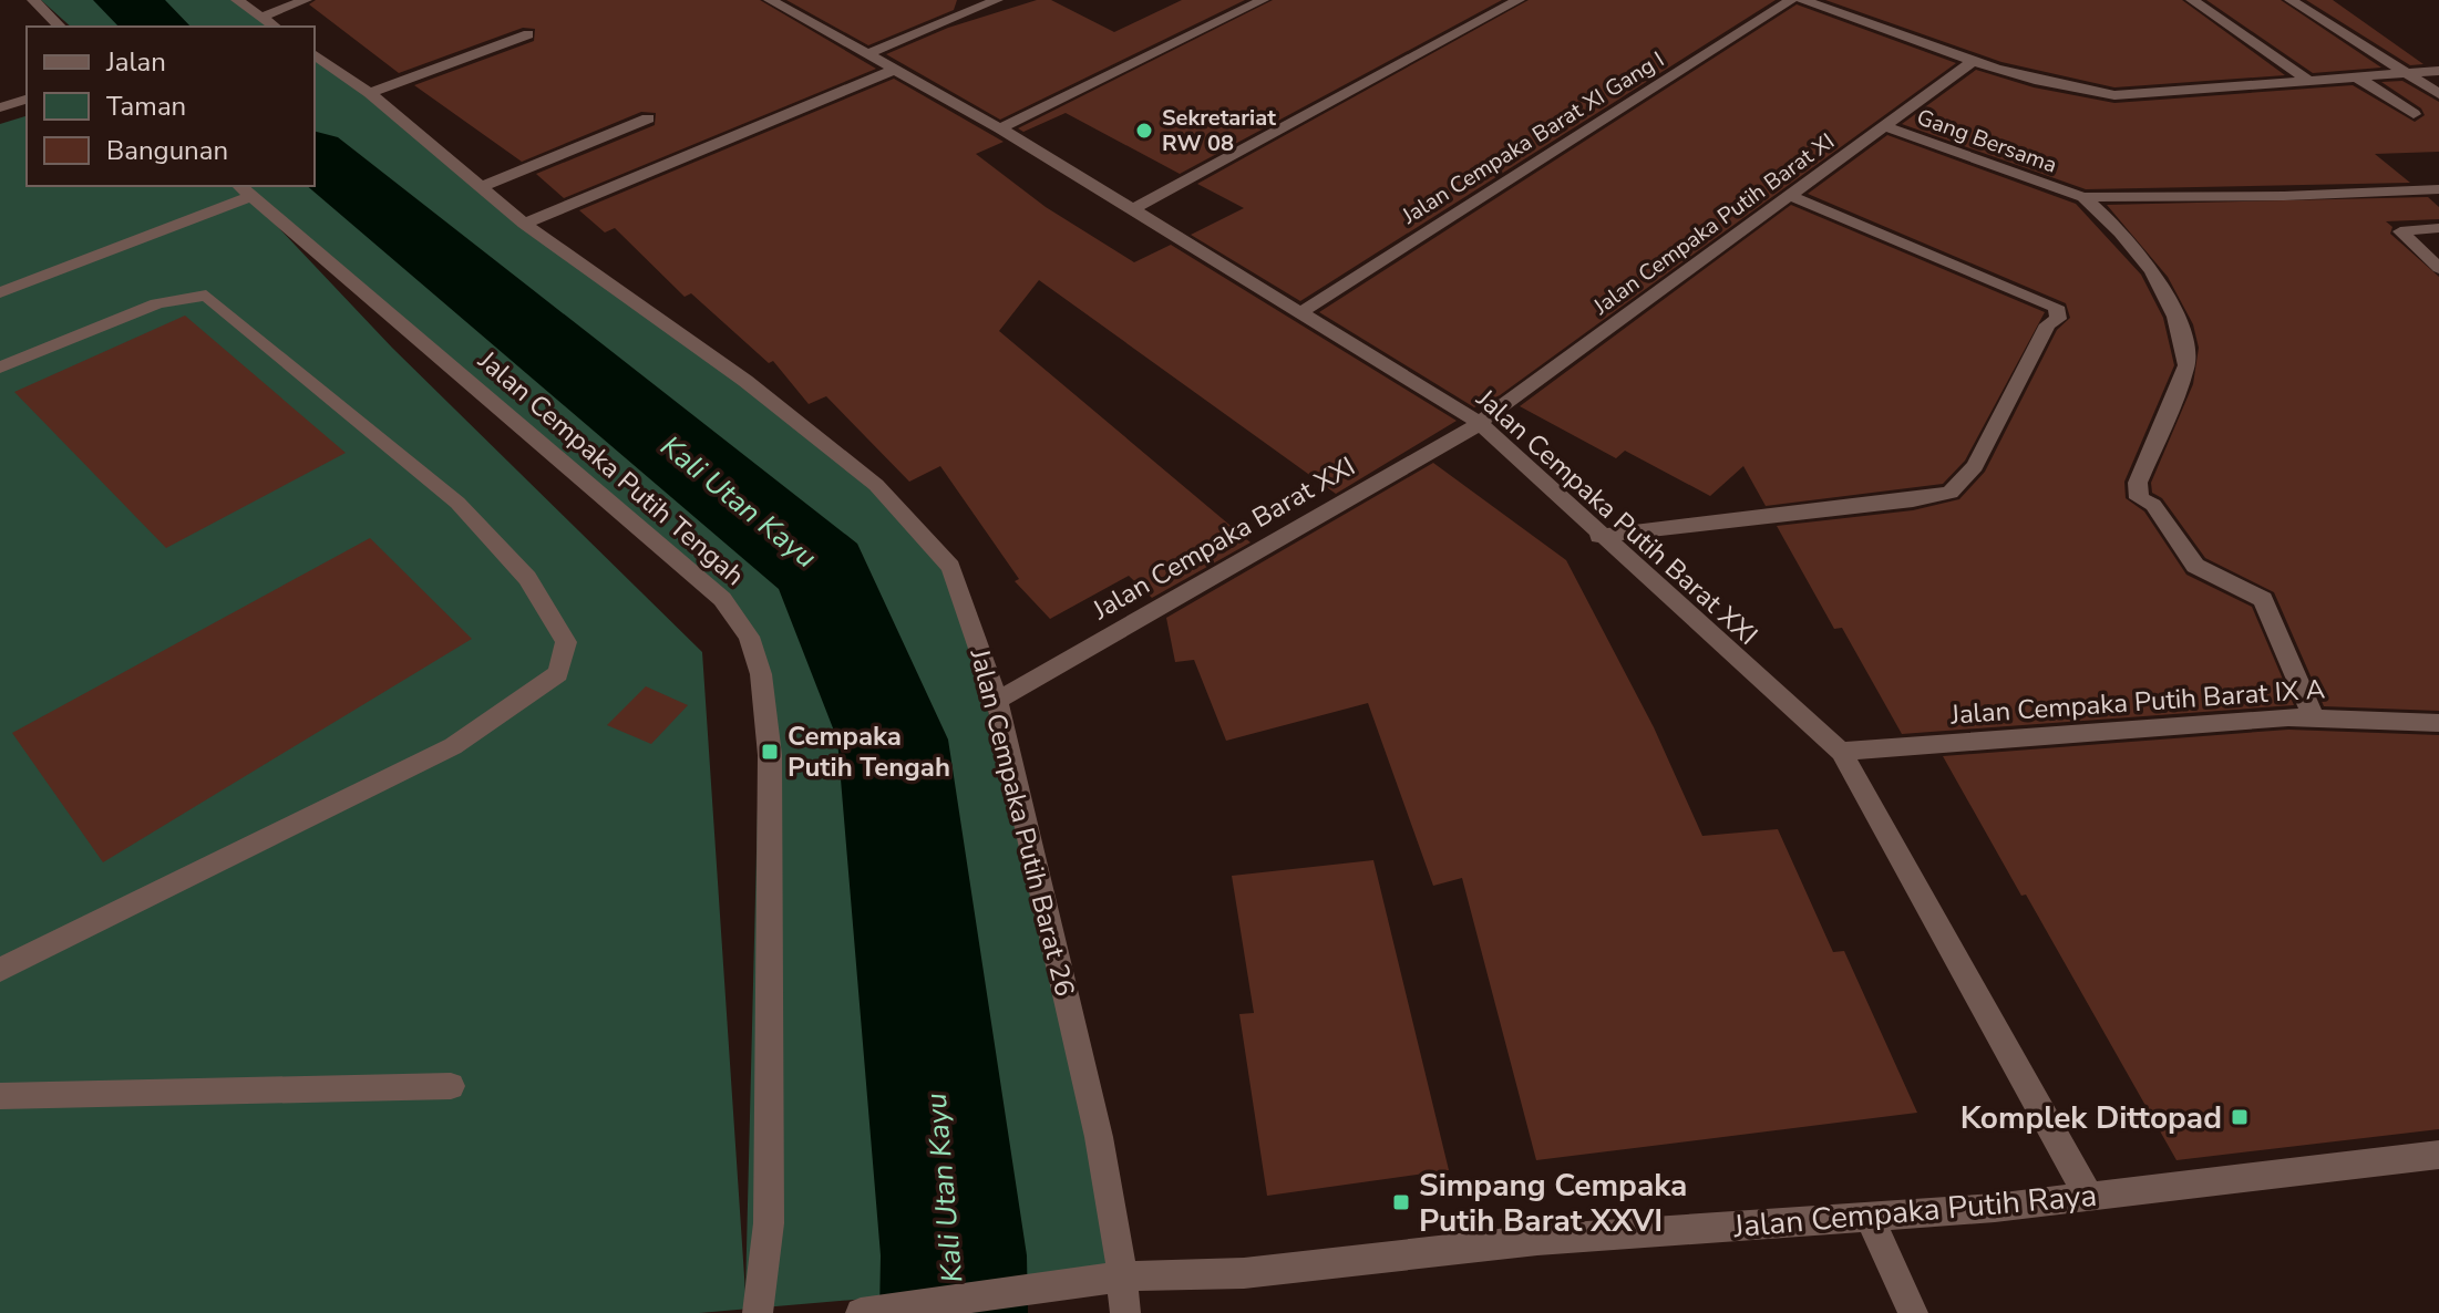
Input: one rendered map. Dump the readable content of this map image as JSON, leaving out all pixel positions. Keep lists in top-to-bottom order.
{
  "streets": {
    "street": [
      "Jalan Cempaka Barat XI Gang I",
      "Gang Bersama",
      "Jalan Cempaka Putih Barat XI",
      "Jalan Cempaka Putih Tengah",
      "Jalan Cempaka Putih Barat XXI",
      "Jalan Cempaka Barat XXI",
      "Jalan Cempaka Putih Barat IX A",
      "Jalan Cempaka Putih Barat 26",
      "Jalan Cempaka Putih Raya"
    ]
  },
  "crossings": [
    ["Jalan Cempaka Barat XI Gang I", "Jalan Cempaka Putih Barat XXI"],
    ["Gang Bersama", "Jalan Cempaka Putih Barat XI"],
    ["Jalan Cempaka Putih Barat XI", "Jalan Cempaka Putih Barat XXI"],
    ["Jalan Cempaka Putih Barat XI", "Jalan Cempaka Barat XXI"],
    ["Jalan Cempaka Putih Barat XXI", "Jalan Cempaka Barat XXI"],
    ["Jalan Cempaka Putih Barat XXI", "Jalan Cempaka Putih Barat IX A"],
    ["Jalan Cempaka Putih Barat XXI", "Jalan Cempaka Putih Raya"],
    ["Jalan Cempaka Barat XXI", "Jalan Cempaka Putih Barat 26"],
    ["Jalan Cempaka Putih Barat 26", "Jalan Cempaka Putih Raya"]
  ],
  "water": ["Kali Utan Kayu"],
  "places": {
    "other": ["Sekretariat RW 08"],
    "transit": ["Cempaka Putih Tengah", "Komplek Dittopad", "Simpang Cempaka Putih Barat XXVI"]
  },
  "legend": ["Jalan", "Taman", "Bangunan"]
}
